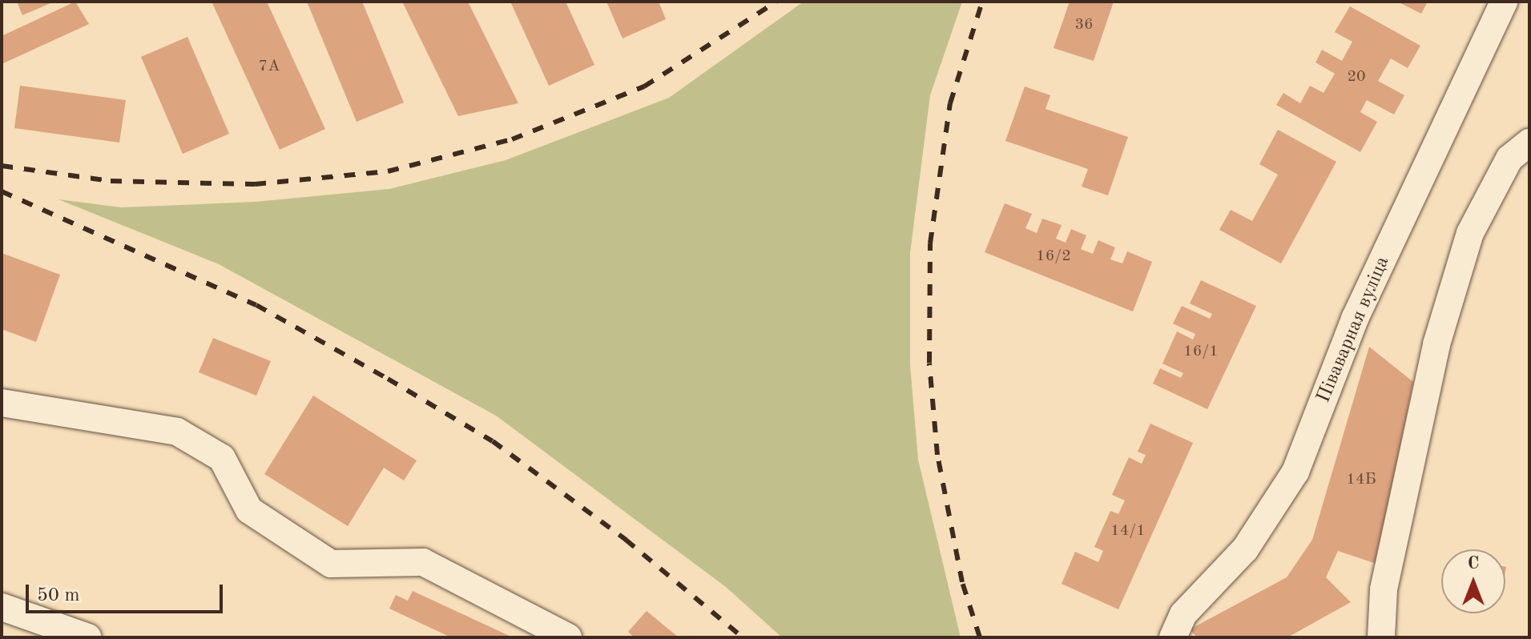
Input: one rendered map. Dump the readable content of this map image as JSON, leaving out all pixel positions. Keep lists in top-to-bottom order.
{
  "streets": {
    "street": ["Піваварная вуліца"]
  },
  "house_numbers": [
    "36",
    "7А",
    "20",
    "16/2",
    "16/1",
    "14Б",
    "14/1"
  ],
  "scale_bar": "50 m",
  "north": "top"
}
